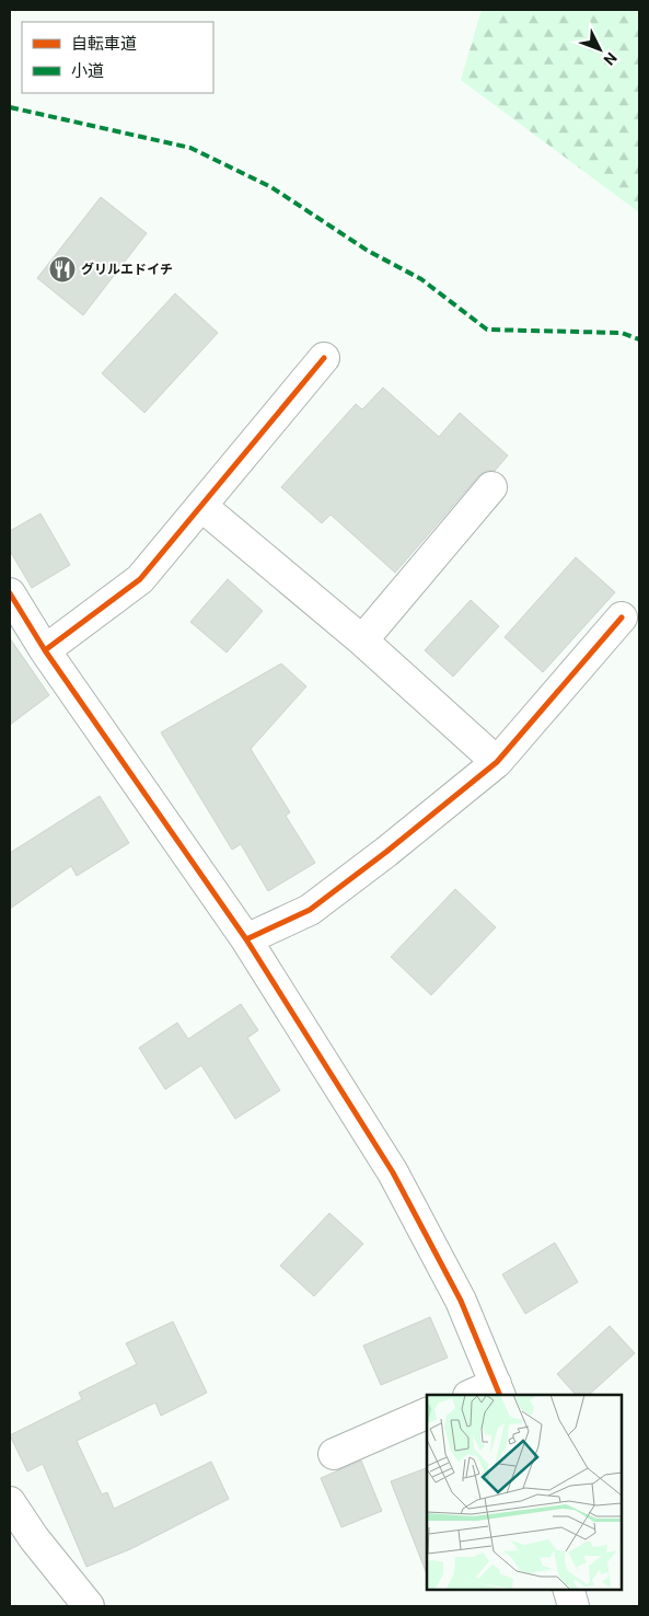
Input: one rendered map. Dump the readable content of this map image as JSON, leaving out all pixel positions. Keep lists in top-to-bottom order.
{
  "places": {
    "restaurant": ["グリルエドイチ"]
  },
  "legend": ["自転車道", "小道"],
  "north": "bottom right"
}
